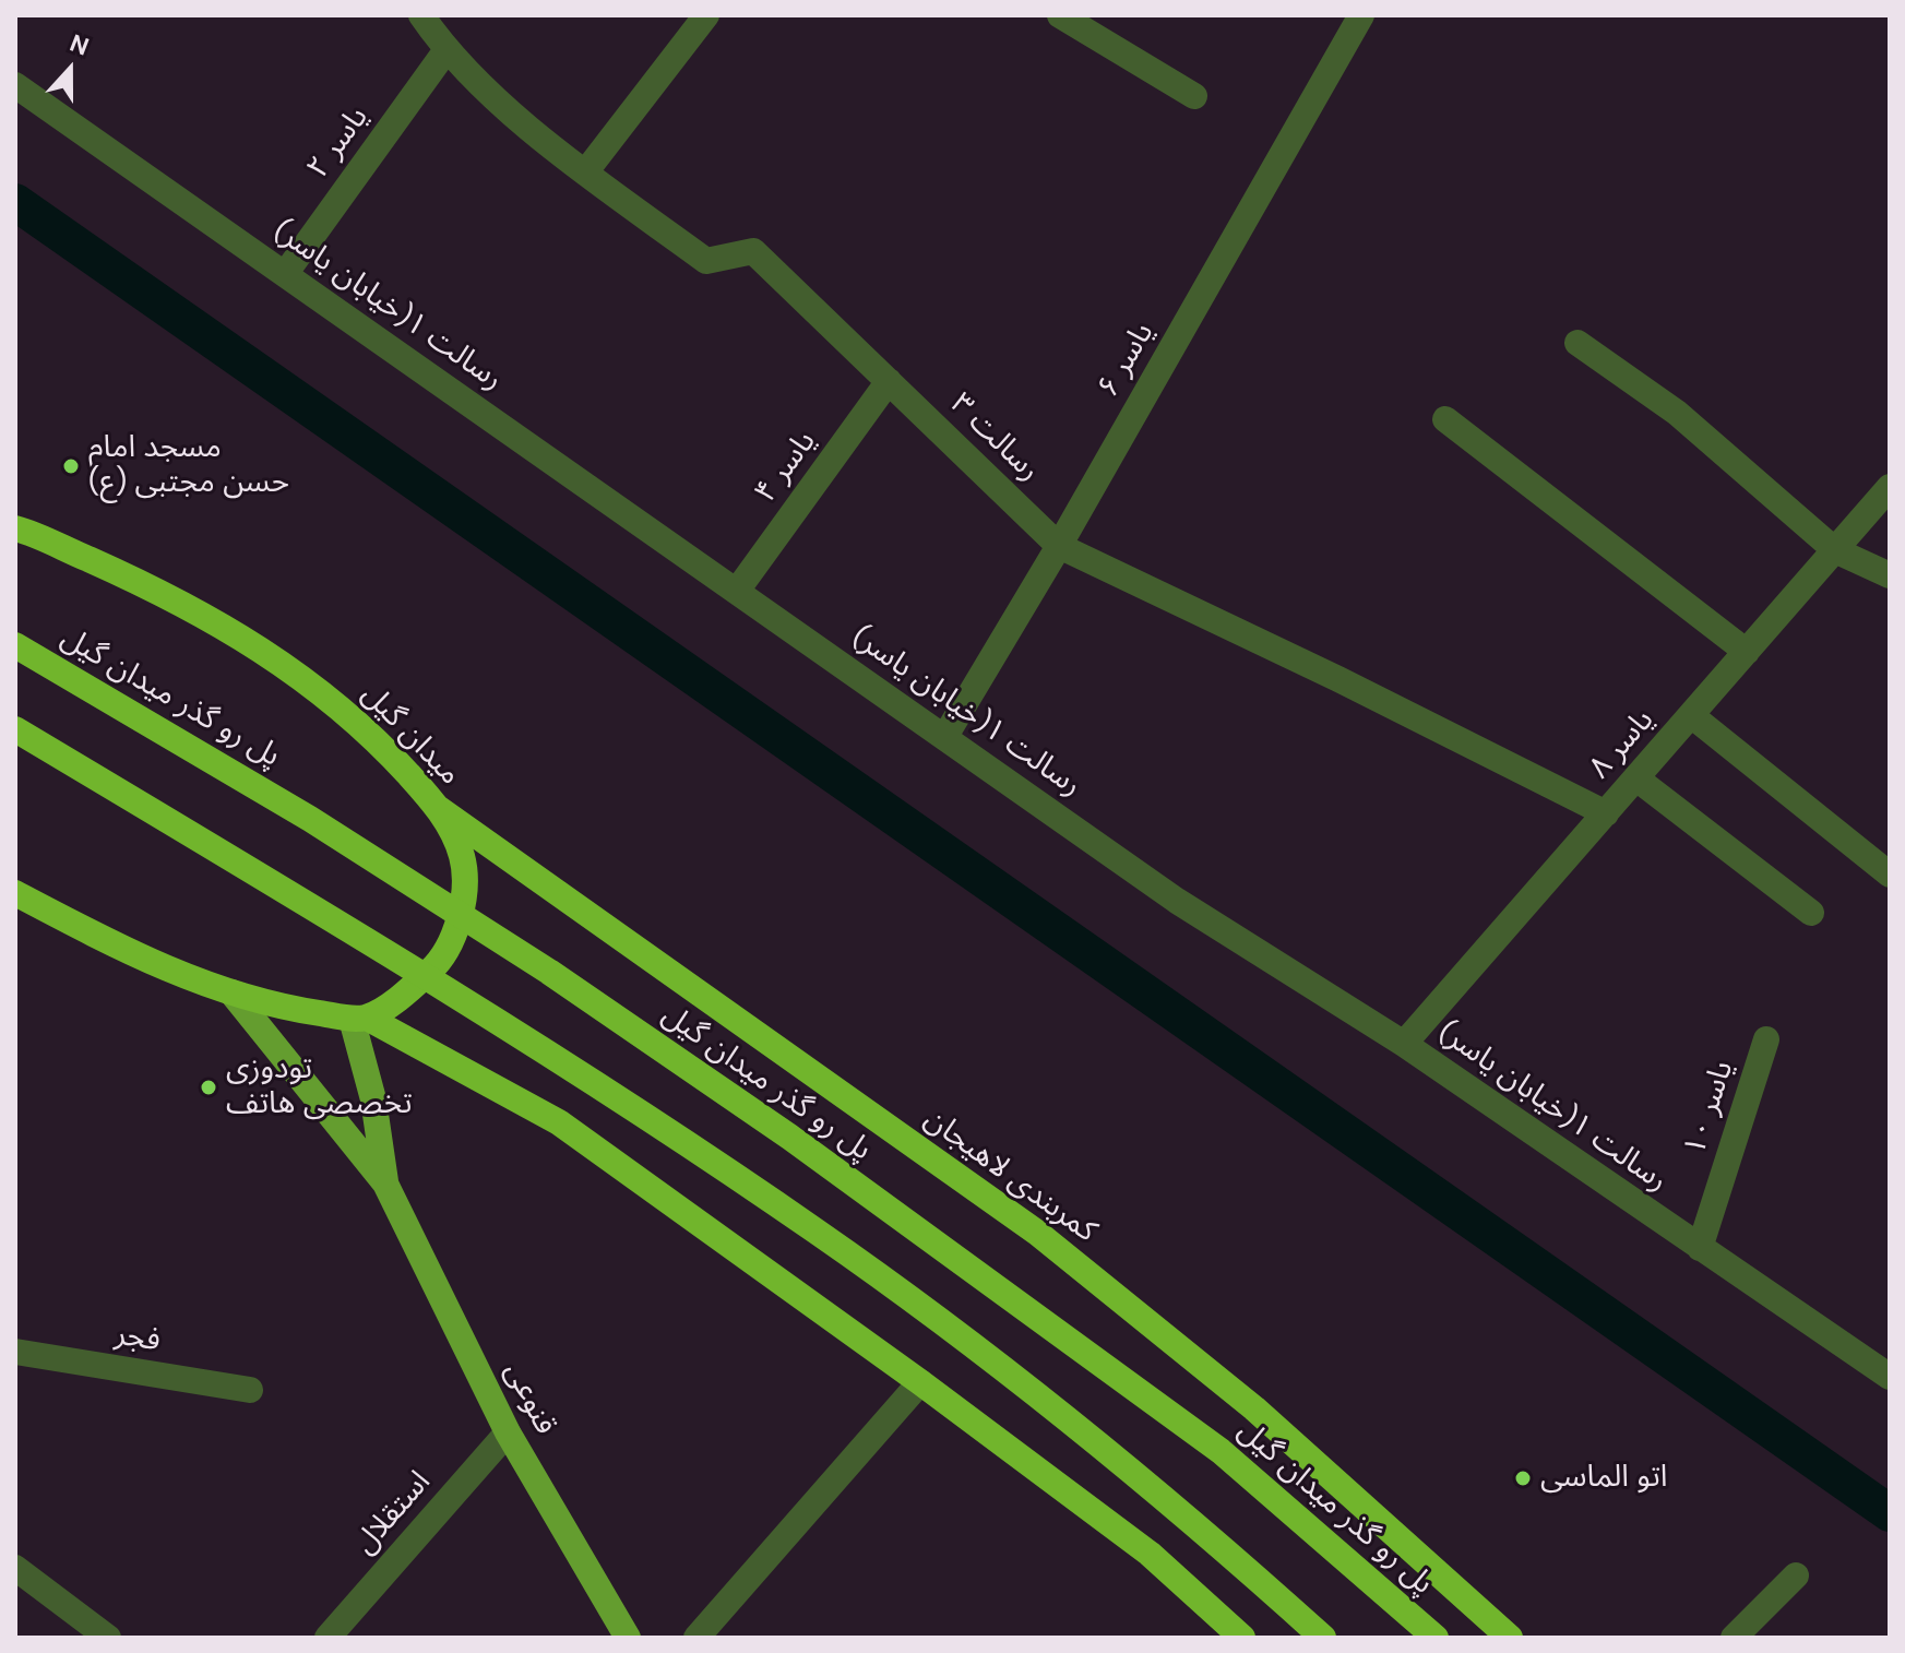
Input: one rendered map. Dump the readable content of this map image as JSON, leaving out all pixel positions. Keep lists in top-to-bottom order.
{
  "streets": {
    "highway": ["پل رو گذر میدان گیل", "میدان گیل", "کمربندی لاهیجان"],
    "main road": ["قنوعی"],
    "street": [
      "یاسر ۲",
      "رسالت ۱(خیابان یاسر)",
      "یاسر ۶",
      "رسالت ۳",
      "یاسر ۴",
      "یاسر ۸",
      "یاسر ۱۰",
      "فجر",
      "استقلال"
    ]
  },
  "crossings": [
    ["یاسر ۲", "رسالت ۱(خیابان یاسر)"],
    ["یاسر ۲", "رسالت ۳"],
    ["رسالت ۱(خیابان یاسر)", "یاسر ۶"],
    ["رسالت ۱(خیابان یاسر)", "یاسر ۴"],
    ["رسالت ۱(خیابان یاسر)", "یاسر ۸"],
    ["رسالت ۱(خیابان یاسر)", "یاسر ۱۰"],
    ["یاسر ۶", "رسالت ۳"],
    ["رسالت ۳", "یاسر ۴"],
    ["رسالت ۳", "یاسر ۸"],
    ["میدان گیل", "کمربندی لاهیجان"],
    ["میدان گیل", "قنوعی"],
    ["قنوعی", "استقلال"]
  ],
  "places": ["مسجد امام حسن مجتبی (ع)", "تودوزی تخصصی هاتف", "اتو ‌الماسی"],
  "north": "top"
}
